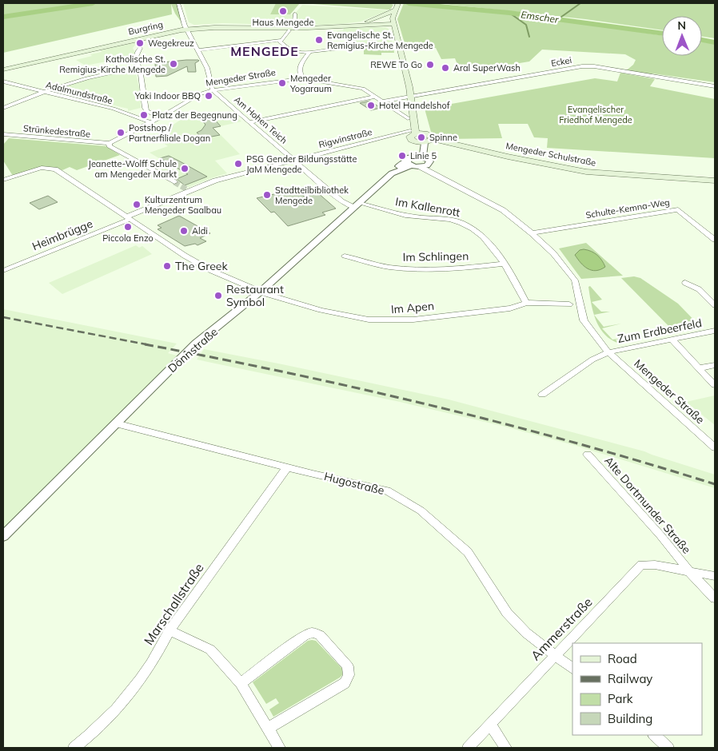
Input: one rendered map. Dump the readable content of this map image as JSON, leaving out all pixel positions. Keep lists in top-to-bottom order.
{
  "streets": {
    "main road": ["Burgring", "Mengeder Schulstraße"],
    "street": [
      "Eckei",
      "Mengeder Straße",
      "Adalmundstraße",
      "Am Hohen Teich",
      "Strünkedestraße",
      "Rigwinstraße",
      "Im Kallenrott",
      "Schulte-Kemna-Weg",
      "Heimbrügge",
      "Im Schlingen",
      "Im Apen",
      "Zum Erdbeerfeld",
      "Dönnstraße",
      "Hugostraße",
      "Alte Dortmunder Straße",
      "Marschallstraße",
      "Ammerstraße"
    ]
  },
  "crossings": [
    ["Mengeder Straße", "Adalmundstraße"],
    ["Mengeder Straße", "Am Hohen Teich"],
    ["Mengeder Straße", "Strünkedestraße"],
    ["Mengeder Straße", "Schulte-Kemna-Weg"],
    ["Mengeder Straße", "Zum Erdbeerfeld"],
    ["Am Hohen Teich", "Rigwinstraße"],
    ["Am Hohen Teich", "Im Kallenrott"],
    ["Am Hohen Teich", "Dönnstraße"],
    ["Rigwinstraße", "Mengeder Schulstraße"],
    ["Rigwinstraße", "Heimbrügge"],
    ["Rigwinstraße", "Im Apen"],
    ["Im Kallenrott", "Im Schlingen"],
    ["Im Kallenrott", "Im Apen"],
    ["Im Kallenrott", "Dönnstraße"],
    ["Heimbrügge", "Im Apen"],
    ["Im Apen", "Dönnstraße"],
    ["Dönnstraße", "Hugostraße"],
    ["Hugostraße", "Marschallstraße"],
    ["Hugostraße", "Ammerstraße"],
    ["Alte Dortmunder Straße", "Ammerstraße"]
  ],
  "districts": ["MENGEDE"],
  "water": ["Emscher"],
  "parks": ["Evangelischer Friedhof Mengede"],
  "places": [
    "Haus Mengede",
    "Evangelische St. Remigius-Kirche Mengede",
    "Wegekreuz",
    "Katholische St. Remigius-Kirche Mengede",
    "REWE To Go",
    "Aral SuperWash",
    "Mengeder Yogaraum",
    "Yaki Indoor BBQ",
    "Hotel Handelshof",
    "Platz der Begegnung",
    "Postshop / Partnerfiliale Dogan",
    "Spinne",
    "Linie 5",
    "PSG Gender Bildungsstätte JaM Mengede",
    "Jeanette-Wolff Schule am Mengeder Markt",
    "Stadtteilbibliothek Mengede",
    "Kulturzentrum Mengeder Saalbau",
    "Piccola Enzo",
    "Aldi",
    "The Greek",
    "Restaurant Symbol"
  ],
  "legend": [
    "Road",
    "Railway",
    "Park",
    "Building"
  ],
  "north": "top"
}
